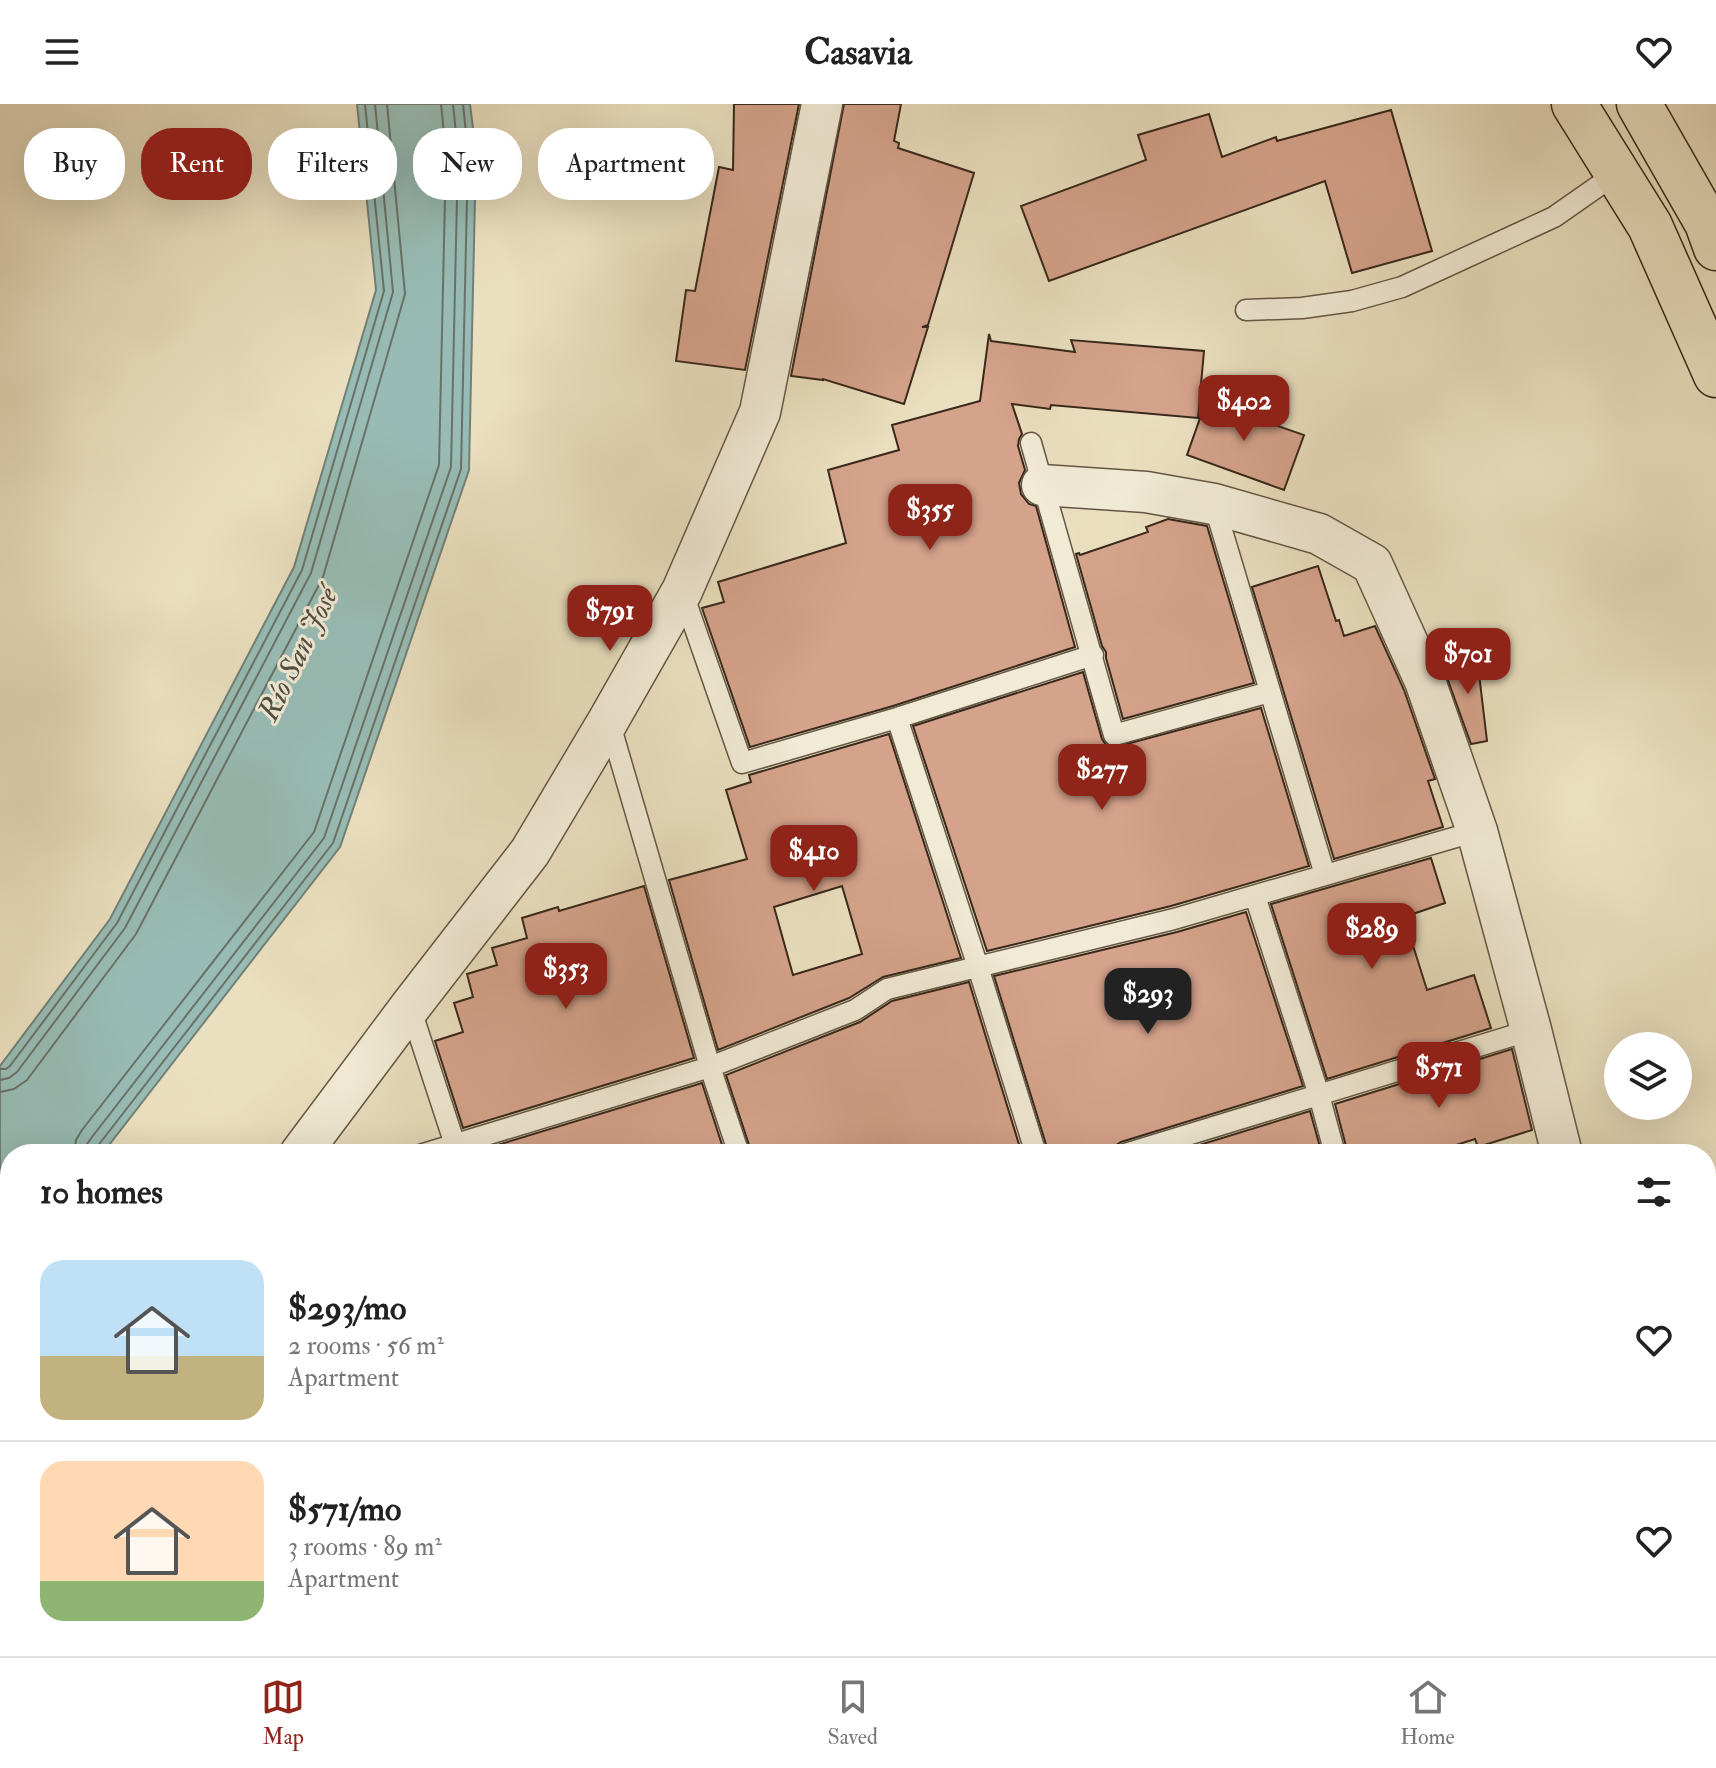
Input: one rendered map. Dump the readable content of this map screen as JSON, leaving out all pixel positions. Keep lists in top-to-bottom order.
{
  "water": ["Río San José"],
  "page": {
    "header": "Casavia",
    "chip": [
      "Buy",
      "Rent",
      "Filters",
      "New",
      "Apartment"
    ],
    "price": [
      "$402",
      "$355",
      "$791",
      "$701",
      "$277",
      "$410",
      "$289",
      "$353",
      "$293",
      "$571"
    ],
    "heading": "10 homes",
    "list": [
      {
        "name": "$293/mo",
        "note": "2 rooms · 56 m² · Apartment"
      },
      {
        "name": "$571/mo",
        "note": "3 rooms · 89 m² · Apartment"
      }
    ],
    "tabs": ["Map", "Saved", "Home"]
  }
}
